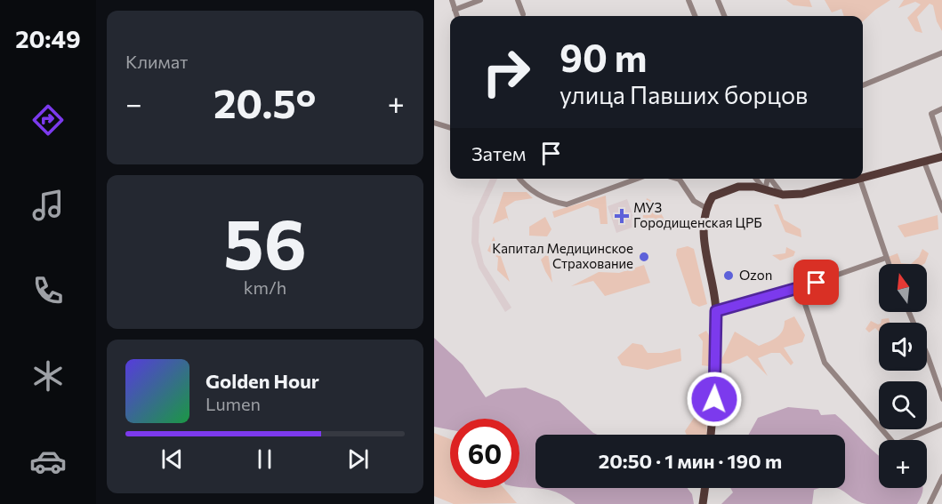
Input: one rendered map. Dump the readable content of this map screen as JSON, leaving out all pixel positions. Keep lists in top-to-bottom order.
{
  "places": {
    "health": ["МУЗ Городищенская ЦРБ"],
    "other": ["Капитал Медицинское Страхование", "Ozon"]
  },
  "north": "top",
  "page": {
    "tabs": "20:49",
    "tile": [
      "Климат",
      ["56", "km/h"]
    ],
    "turn": ["90 m", "улица Павших борцов"],
    "heat": ["−", "20.5°", "+"],
    "then": "Затем",
    "map_buttons": "+",
    "song": ["Golden Hour", "Lumen"],
    "limit": "60",
    "trip": "20:50 · 1 мин · 190 m"
  }
}
